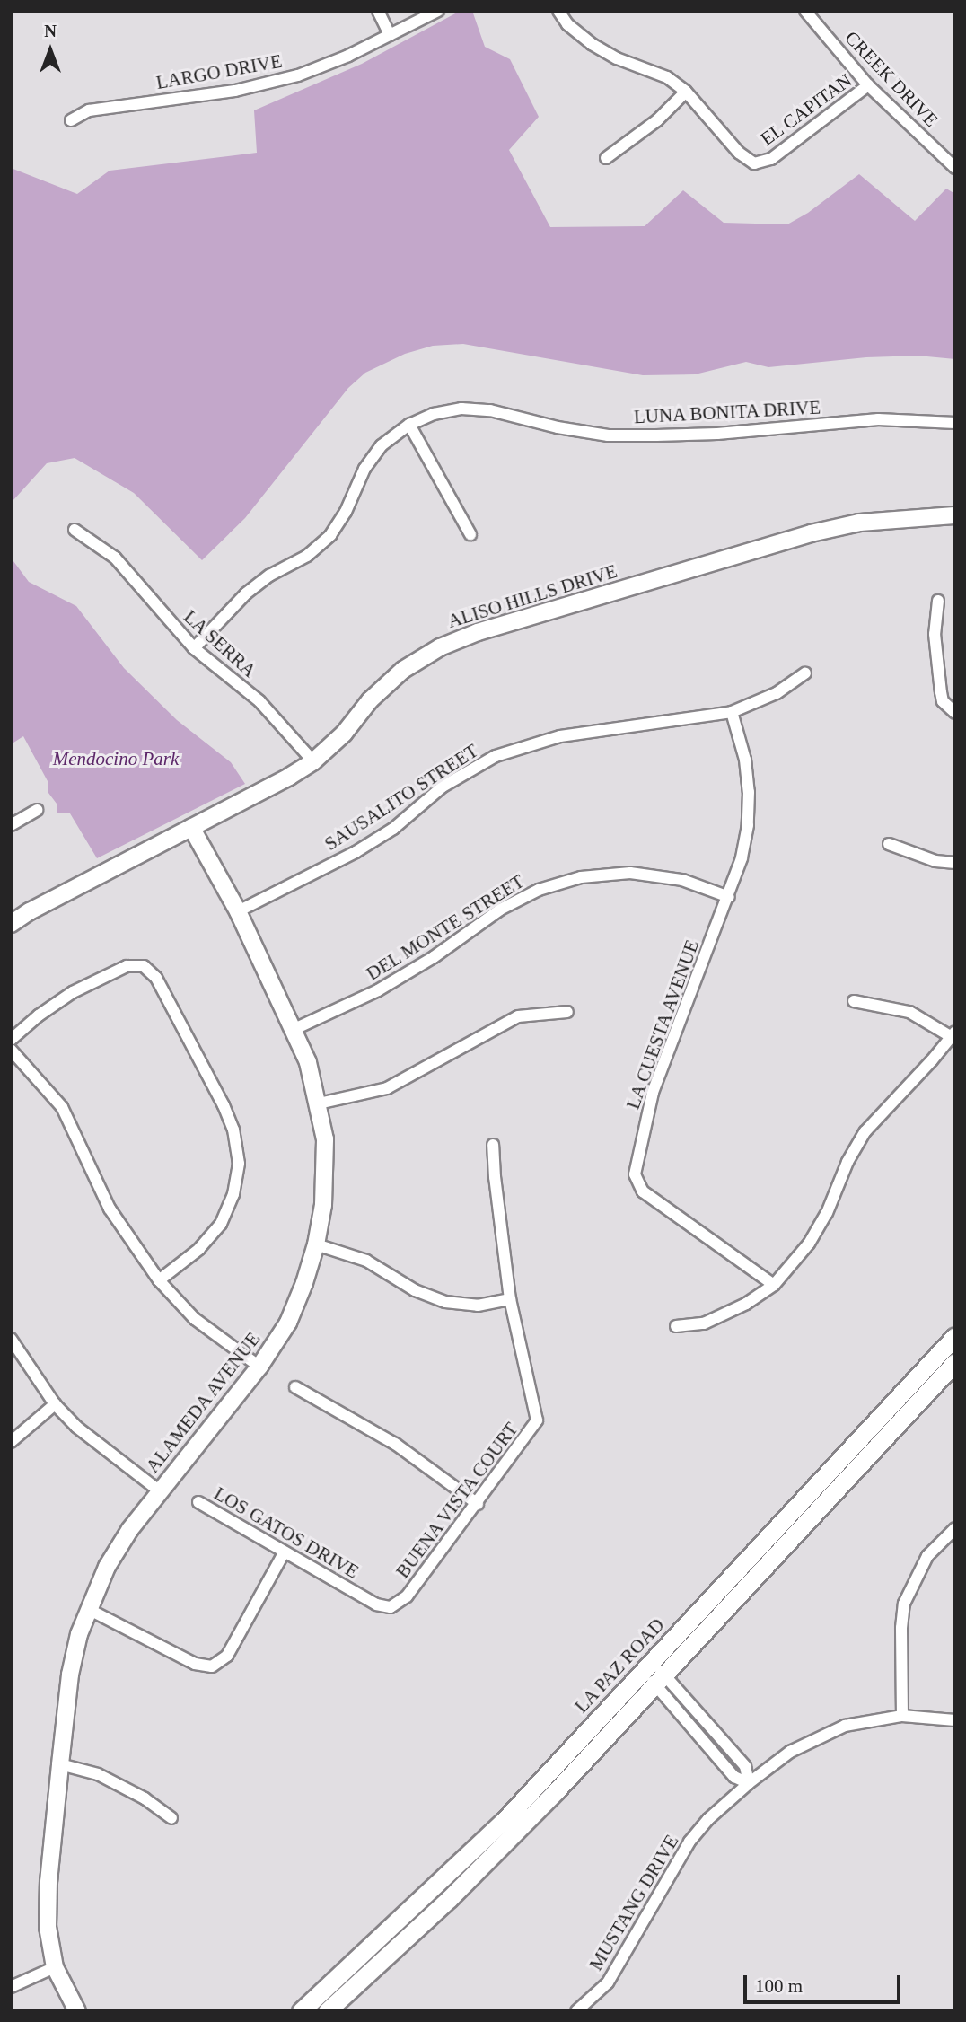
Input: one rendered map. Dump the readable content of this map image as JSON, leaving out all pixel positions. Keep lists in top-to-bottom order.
{
  "streets": {
    "main road": ["LA PAZ ROAD"],
    "street": [
      "LARGO DRIVE",
      "CREEK DRIVE",
      "EL CAPITAN",
      "LUNA BONITA DRIVE",
      "ALISO HILLS DRIVE",
      "LA SERRA",
      "SAUSALITO STREET",
      "DEL MONTE STREET",
      "LA CUESTA AVENUE",
      "ALAMEDA AVENUE",
      "BUENA VISTA COURT",
      "LOS GATOS DRIVE",
      "MUSTANG DRIVE"
    ]
  },
  "crossings": [
    ["CREEK DRIVE", "EL CAPITAN"],
    ["LUNA BONITA DRIVE", "LA SERRA"],
    ["ALISO HILLS DRIVE", "LA SERRA"],
    ["ALISO HILLS DRIVE", "ALAMEDA AVENUE"],
    ["SAUSALITO STREET", "LA CUESTA AVENUE"],
    ["SAUSALITO STREET", "ALAMEDA AVENUE"],
    ["DEL MONTE STREET", "LA CUESTA AVENUE"],
    ["DEL MONTE STREET", "ALAMEDA AVENUE"],
    ["BUENA VISTA COURT", "LOS GATOS DRIVE"]
  ],
  "parks": ["Mendocino Park"],
  "scale_bar": "100 m",
  "north": "top"
}
